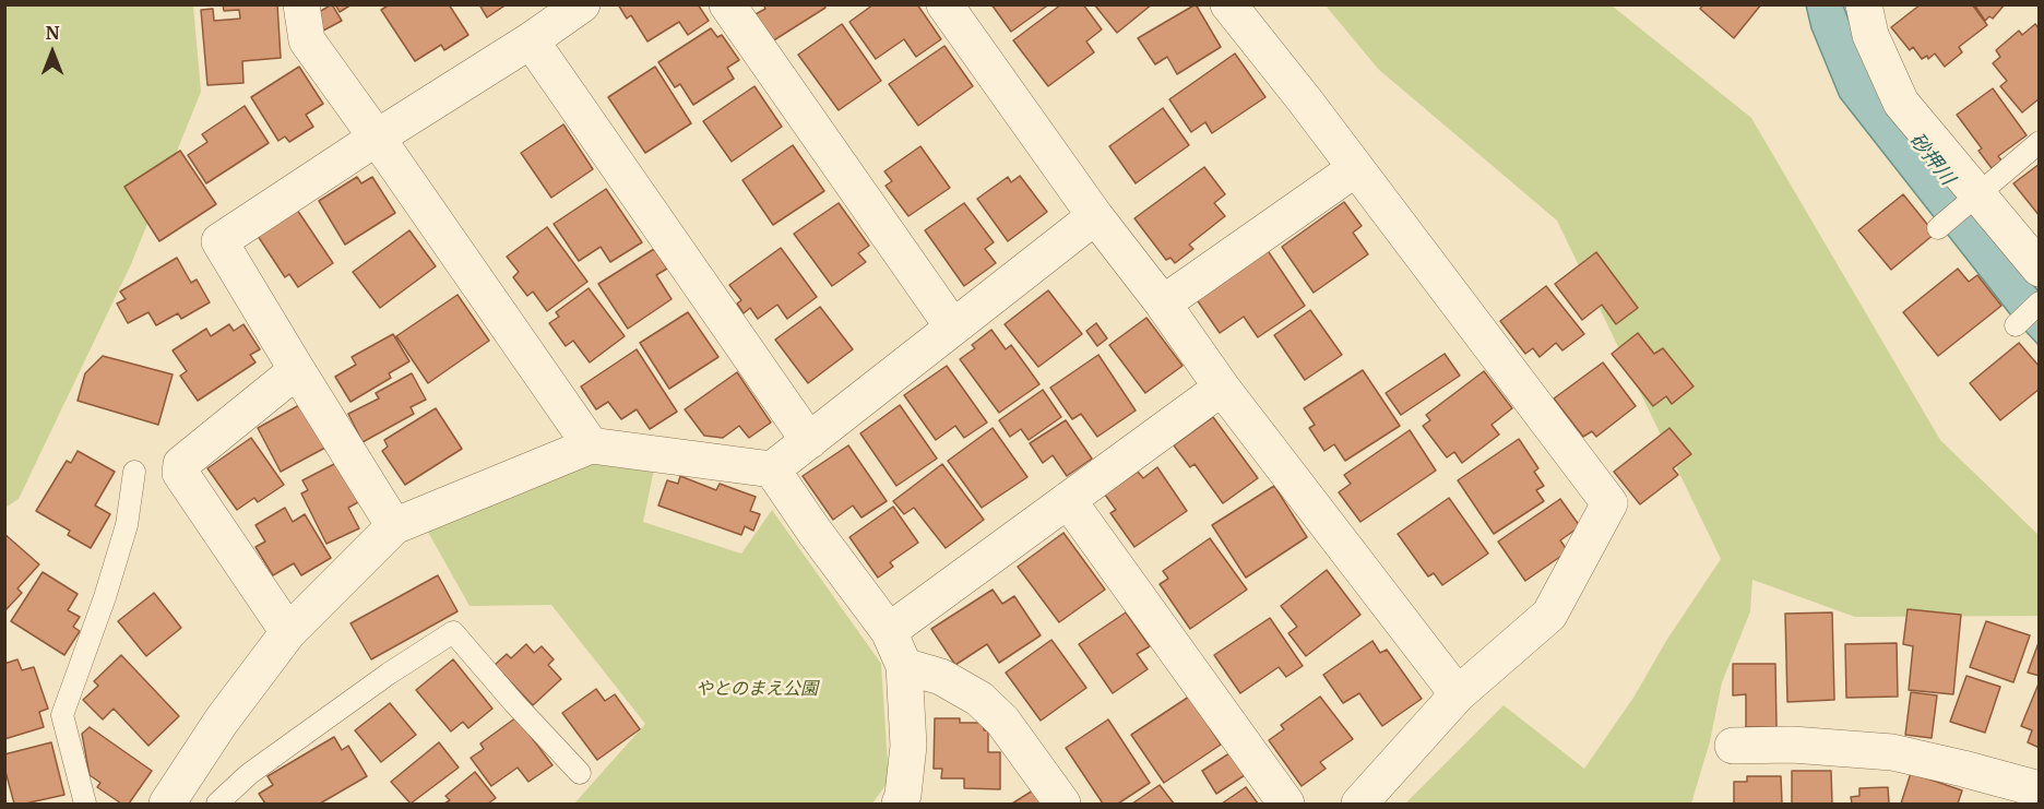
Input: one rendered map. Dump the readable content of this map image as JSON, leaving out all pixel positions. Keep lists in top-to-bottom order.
{
  "water": ["砂押川"],
  "parks": ["やとのまえ公園"],
  "north": "top"
}
